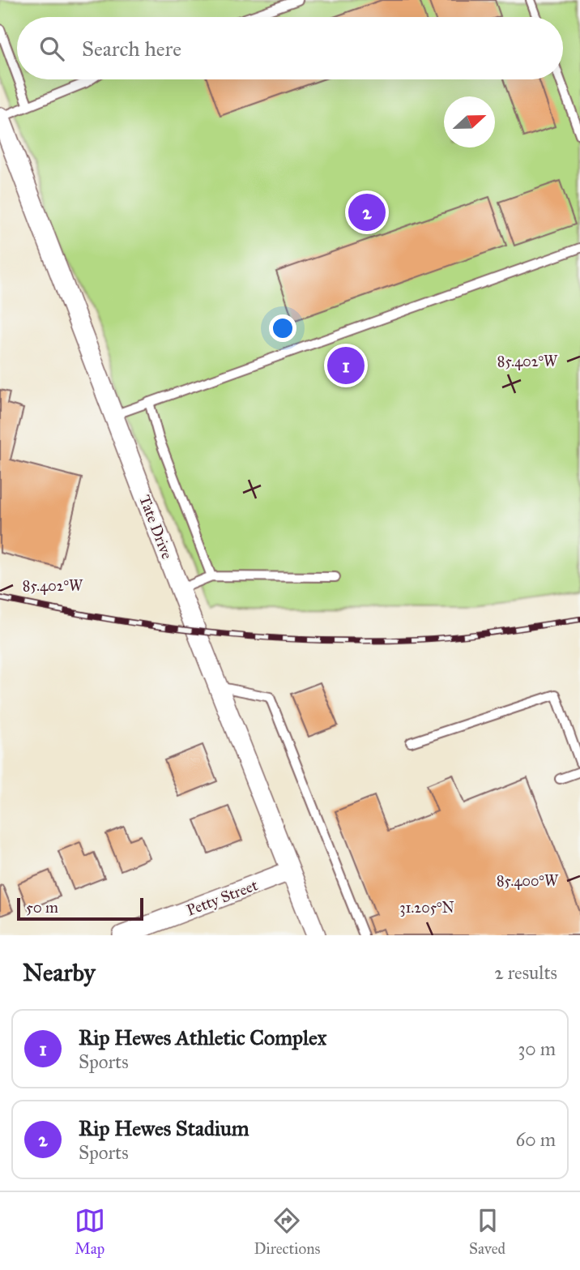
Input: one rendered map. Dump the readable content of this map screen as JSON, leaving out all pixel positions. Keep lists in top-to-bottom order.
{
  "streets": {
    "street": ["Tate Drive", "Petty Street"]
  },
  "crossings": [
    ["Tate Drive", "Petty Street"]
  ],
  "scale_bar": "50 m",
  "north": "right",
  "page": {
    "search": "Search here",
    "pins": ["2", "1"],
    "scale": "50 m",
    "heading": ["Nearby", "2 results"],
    "list": [
      {
        "mark": "1",
        "name": "Rip Hewes Athletic Complex",
        "note": "Sports",
        "value": "30 m"
      },
      {
        "mark": "2",
        "name": "Rip Hewes Stadium",
        "note": "Sports",
        "value": "60 m"
      }
    ],
    "nav": ["Map", "Directions", "Saved"]
  },
  "coordinates": ["85.402°W", "85.400°W", "31.205°N"]
}
